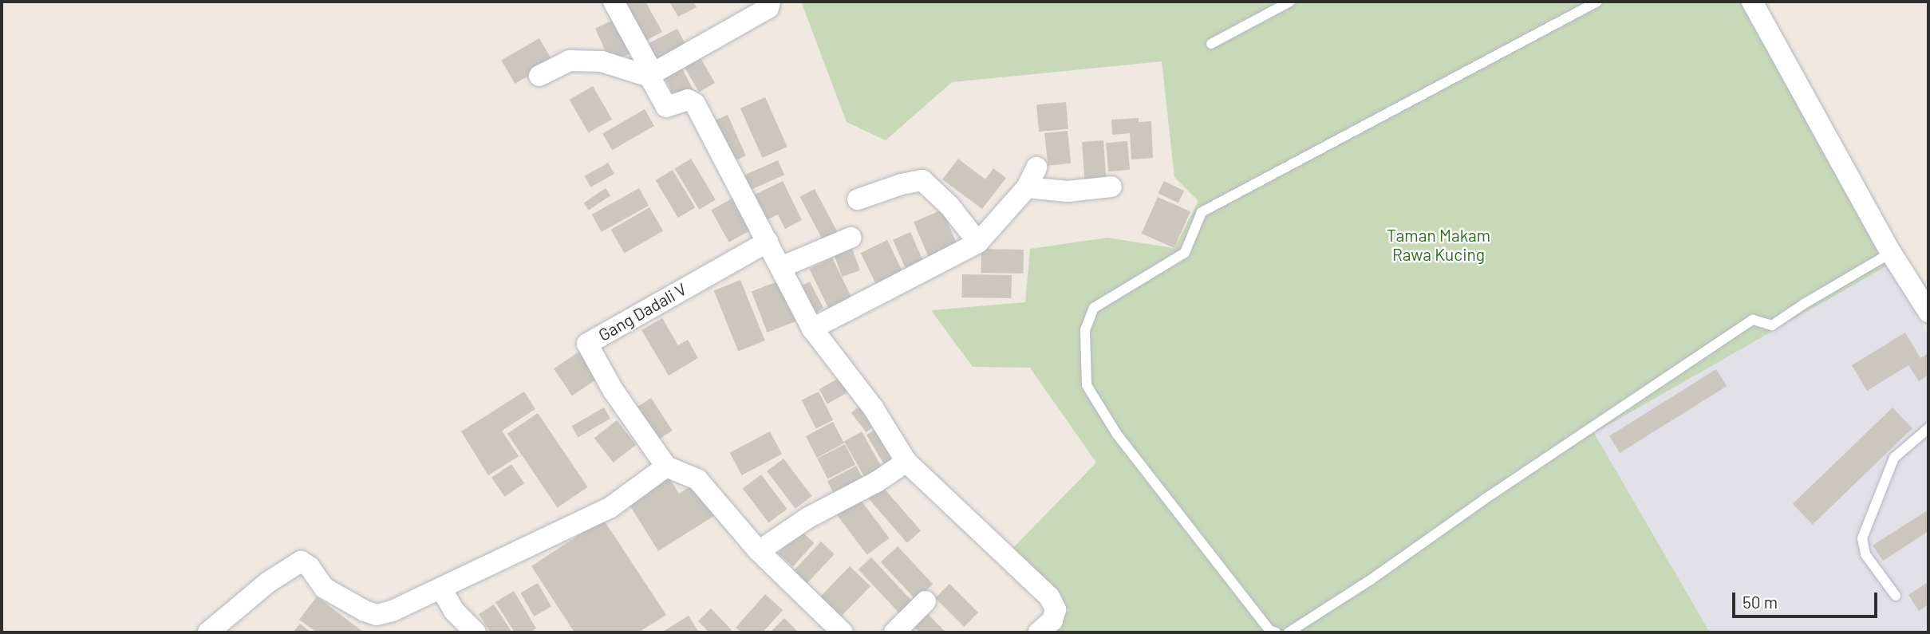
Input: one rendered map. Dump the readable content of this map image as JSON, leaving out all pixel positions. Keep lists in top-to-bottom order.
{
  "streets": {
    "street": ["Gang Dadali V"]
  },
  "parks": ["Taman Makam Rawa Kucing"],
  "scale_bar": "50 m"
}
